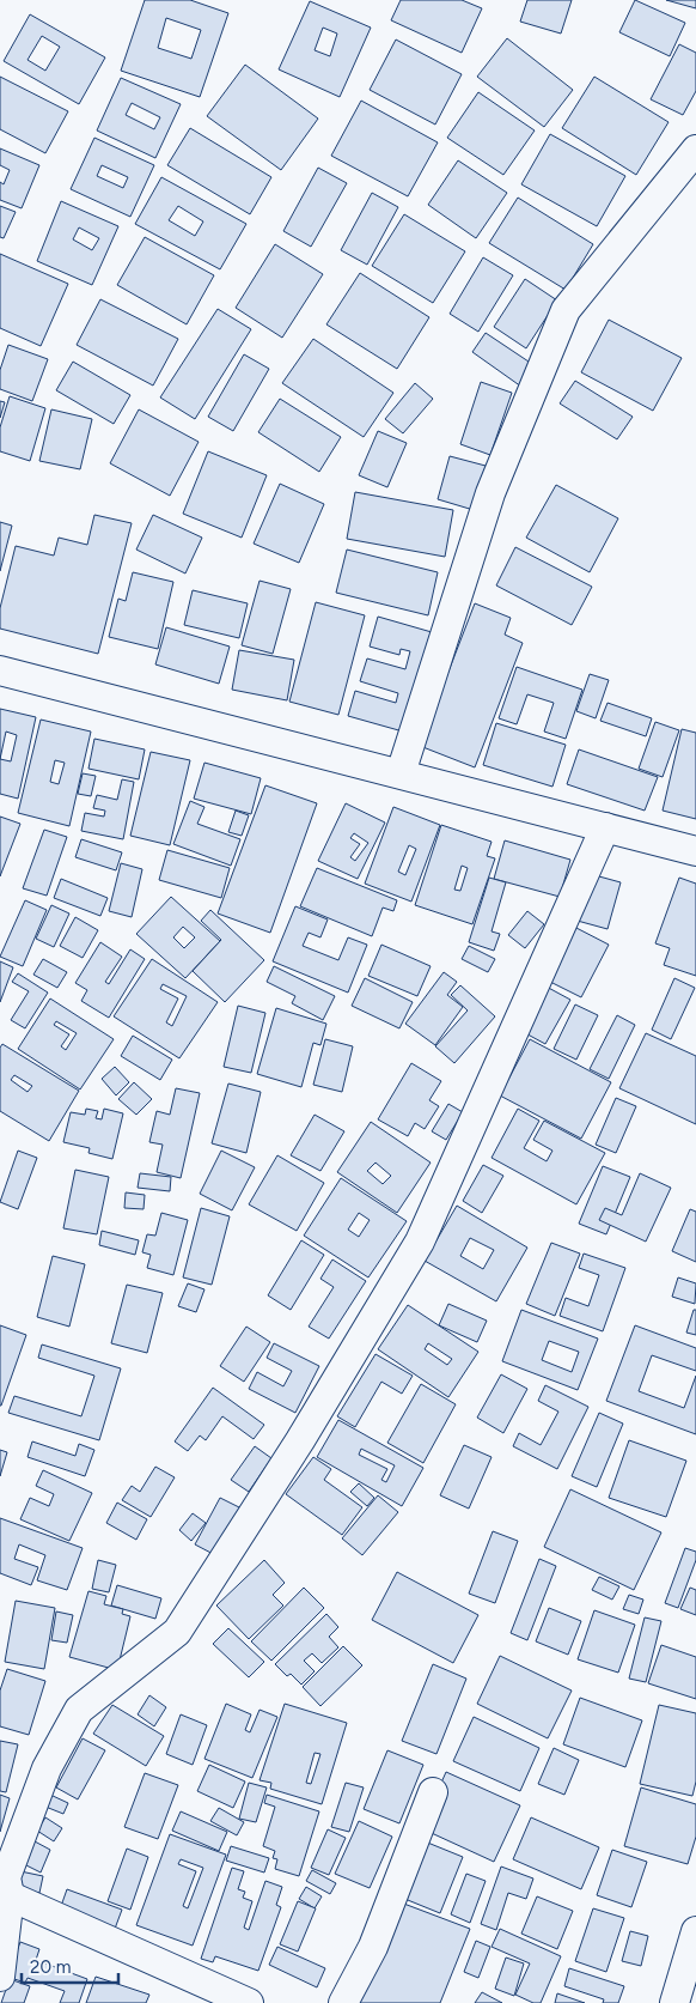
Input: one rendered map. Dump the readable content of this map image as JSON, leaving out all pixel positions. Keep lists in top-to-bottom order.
{
  "scale_bar": "20 m"
}
